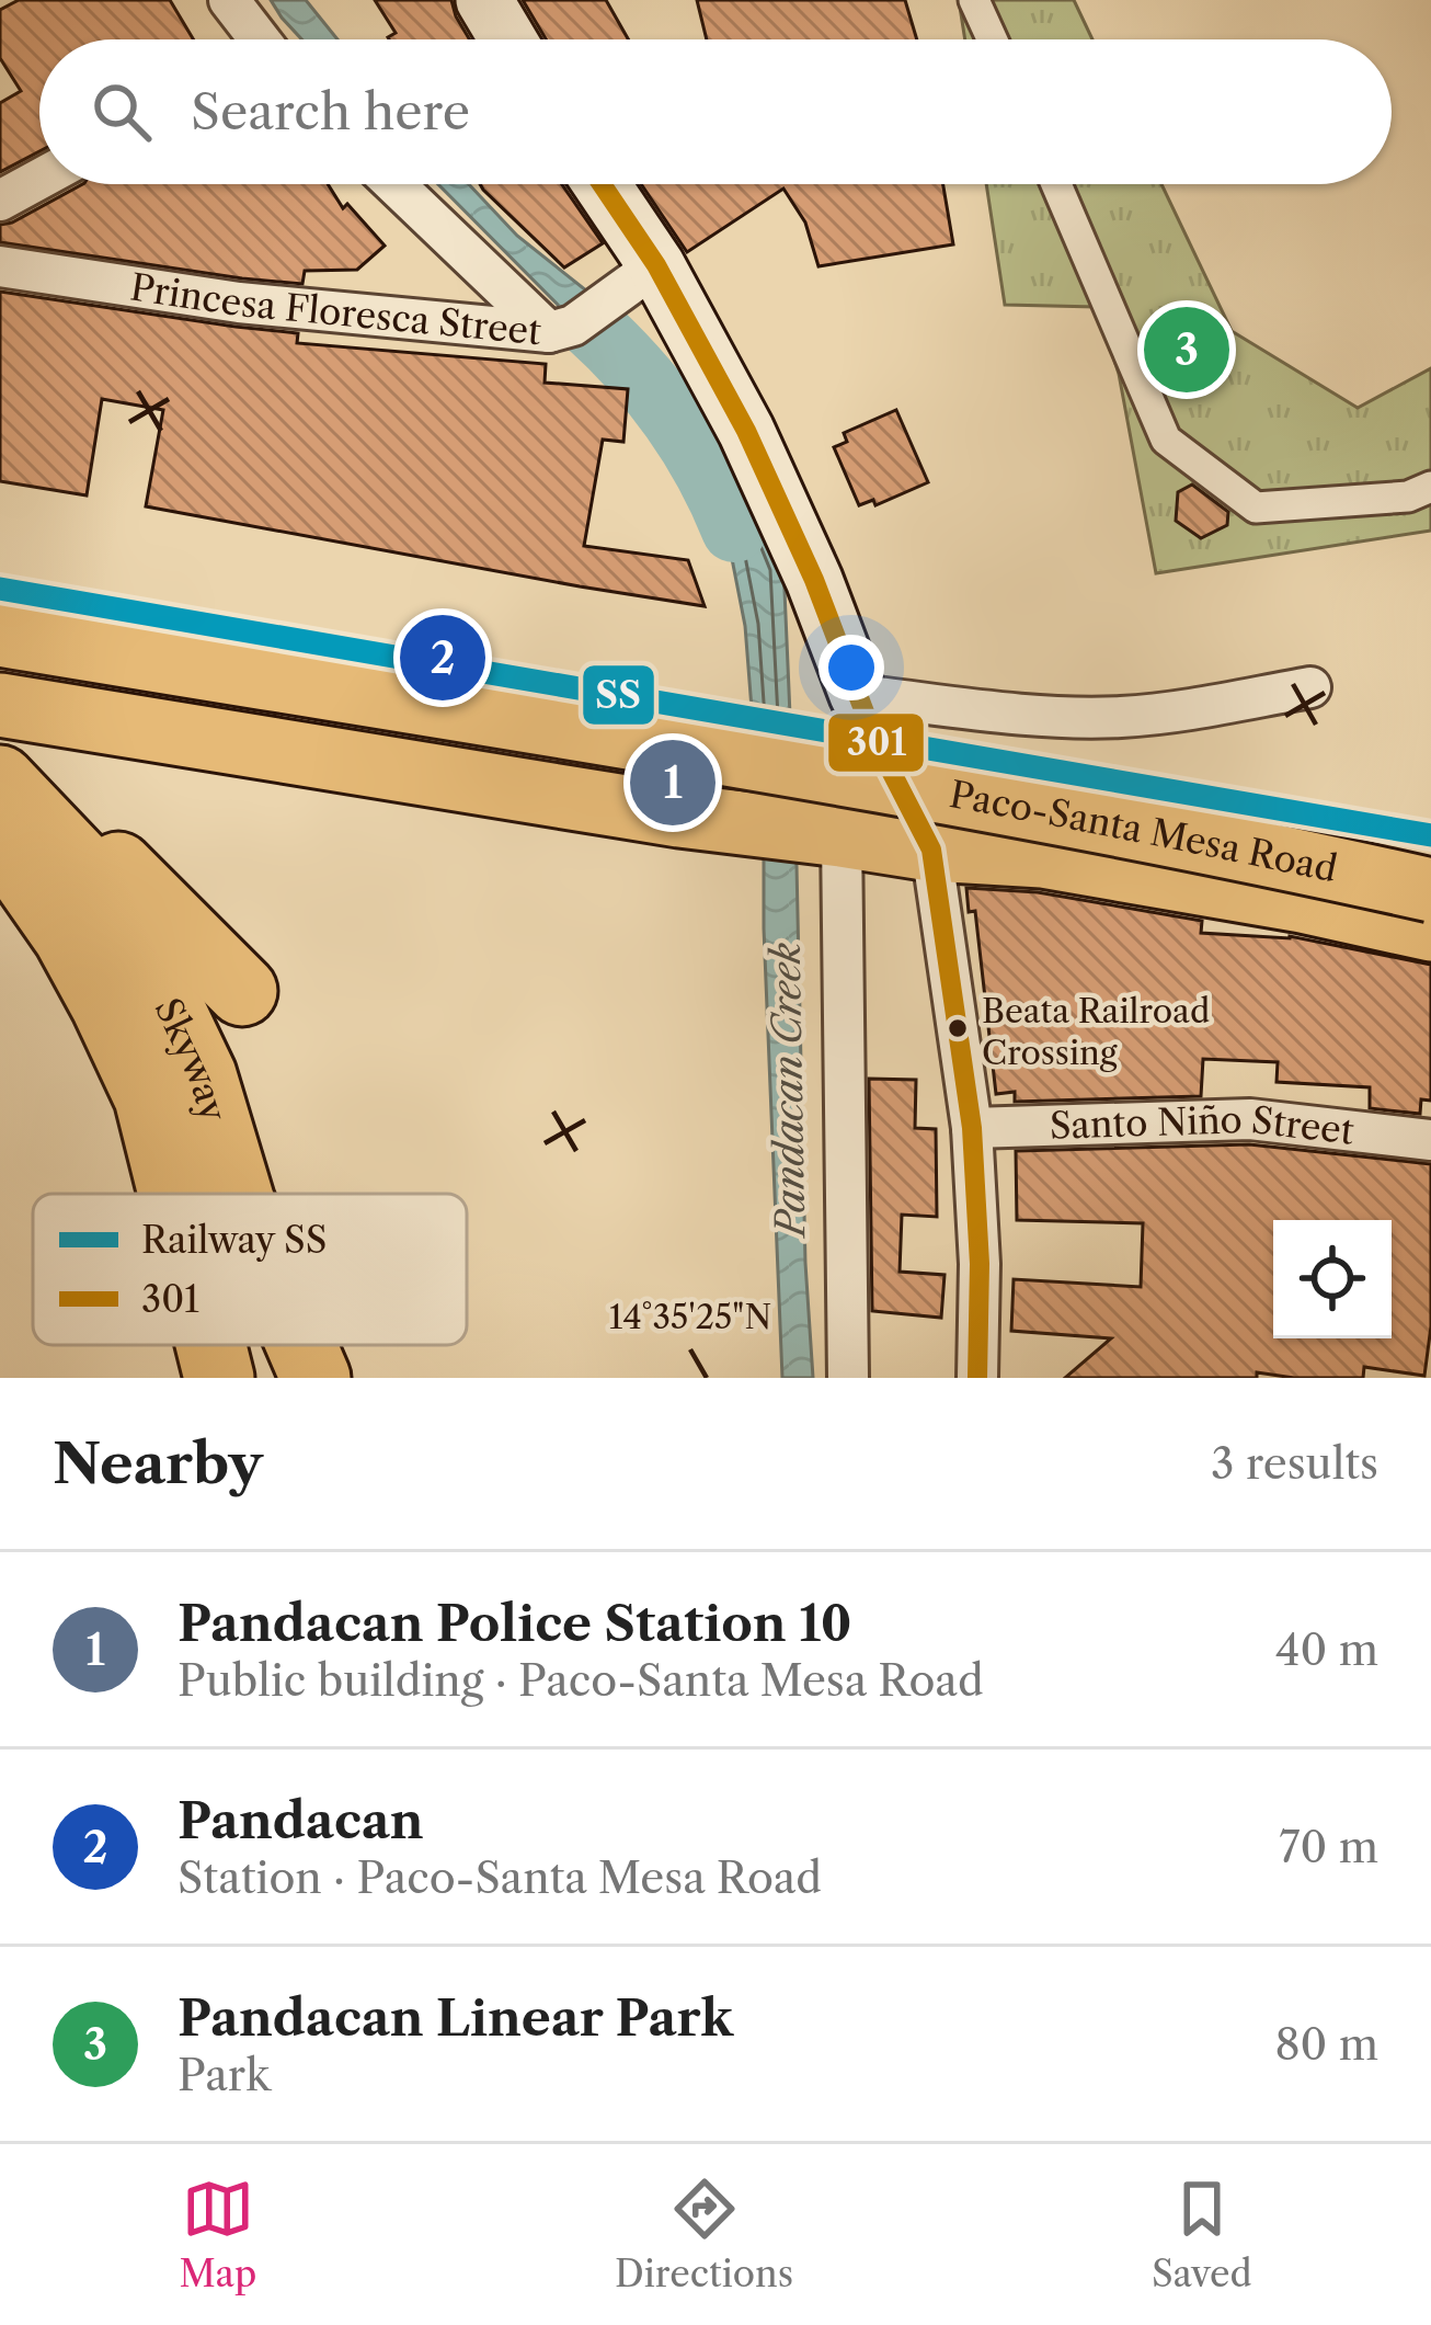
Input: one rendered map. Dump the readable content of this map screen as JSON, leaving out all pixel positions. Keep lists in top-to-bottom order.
{
  "streets": {
    "highway": ["Skyway"],
    "main road": ["Paco-Santa Mesa Road"],
    "street": ["Princesa Floresca Street", "Santo Niño Street"]
  },
  "water": ["Pandacan Creek"],
  "places": ["Beata Railroad Crossing"],
  "lines": ["transit line 301", "rail line SS"],
  "legend": ["Railway SS", "301"],
  "page": {
    "search": "Search here",
    "pins": ["3", "2", "1"],
    "heading": ["Nearby", "3 results"],
    "list": [
      {
        "mark": "1",
        "name": "Pandacan Police Station 10",
        "note": "Public building · Paco-Santa Mesa Road",
        "value": "40 m"
      },
      {
        "mark": "2",
        "name": "Pandacan",
        "note": "Station · Paco-Santa Mesa Road",
        "value": "70 m"
      },
      {
        "mark": "3",
        "name": "Pandacan Linear Park",
        "note": "Park",
        "value": "80 m"
      }
    ],
    "nav": ["Map", "Directions", "Saved"]
  },
  "coordinates": ["14°35'25\"N"]
}
